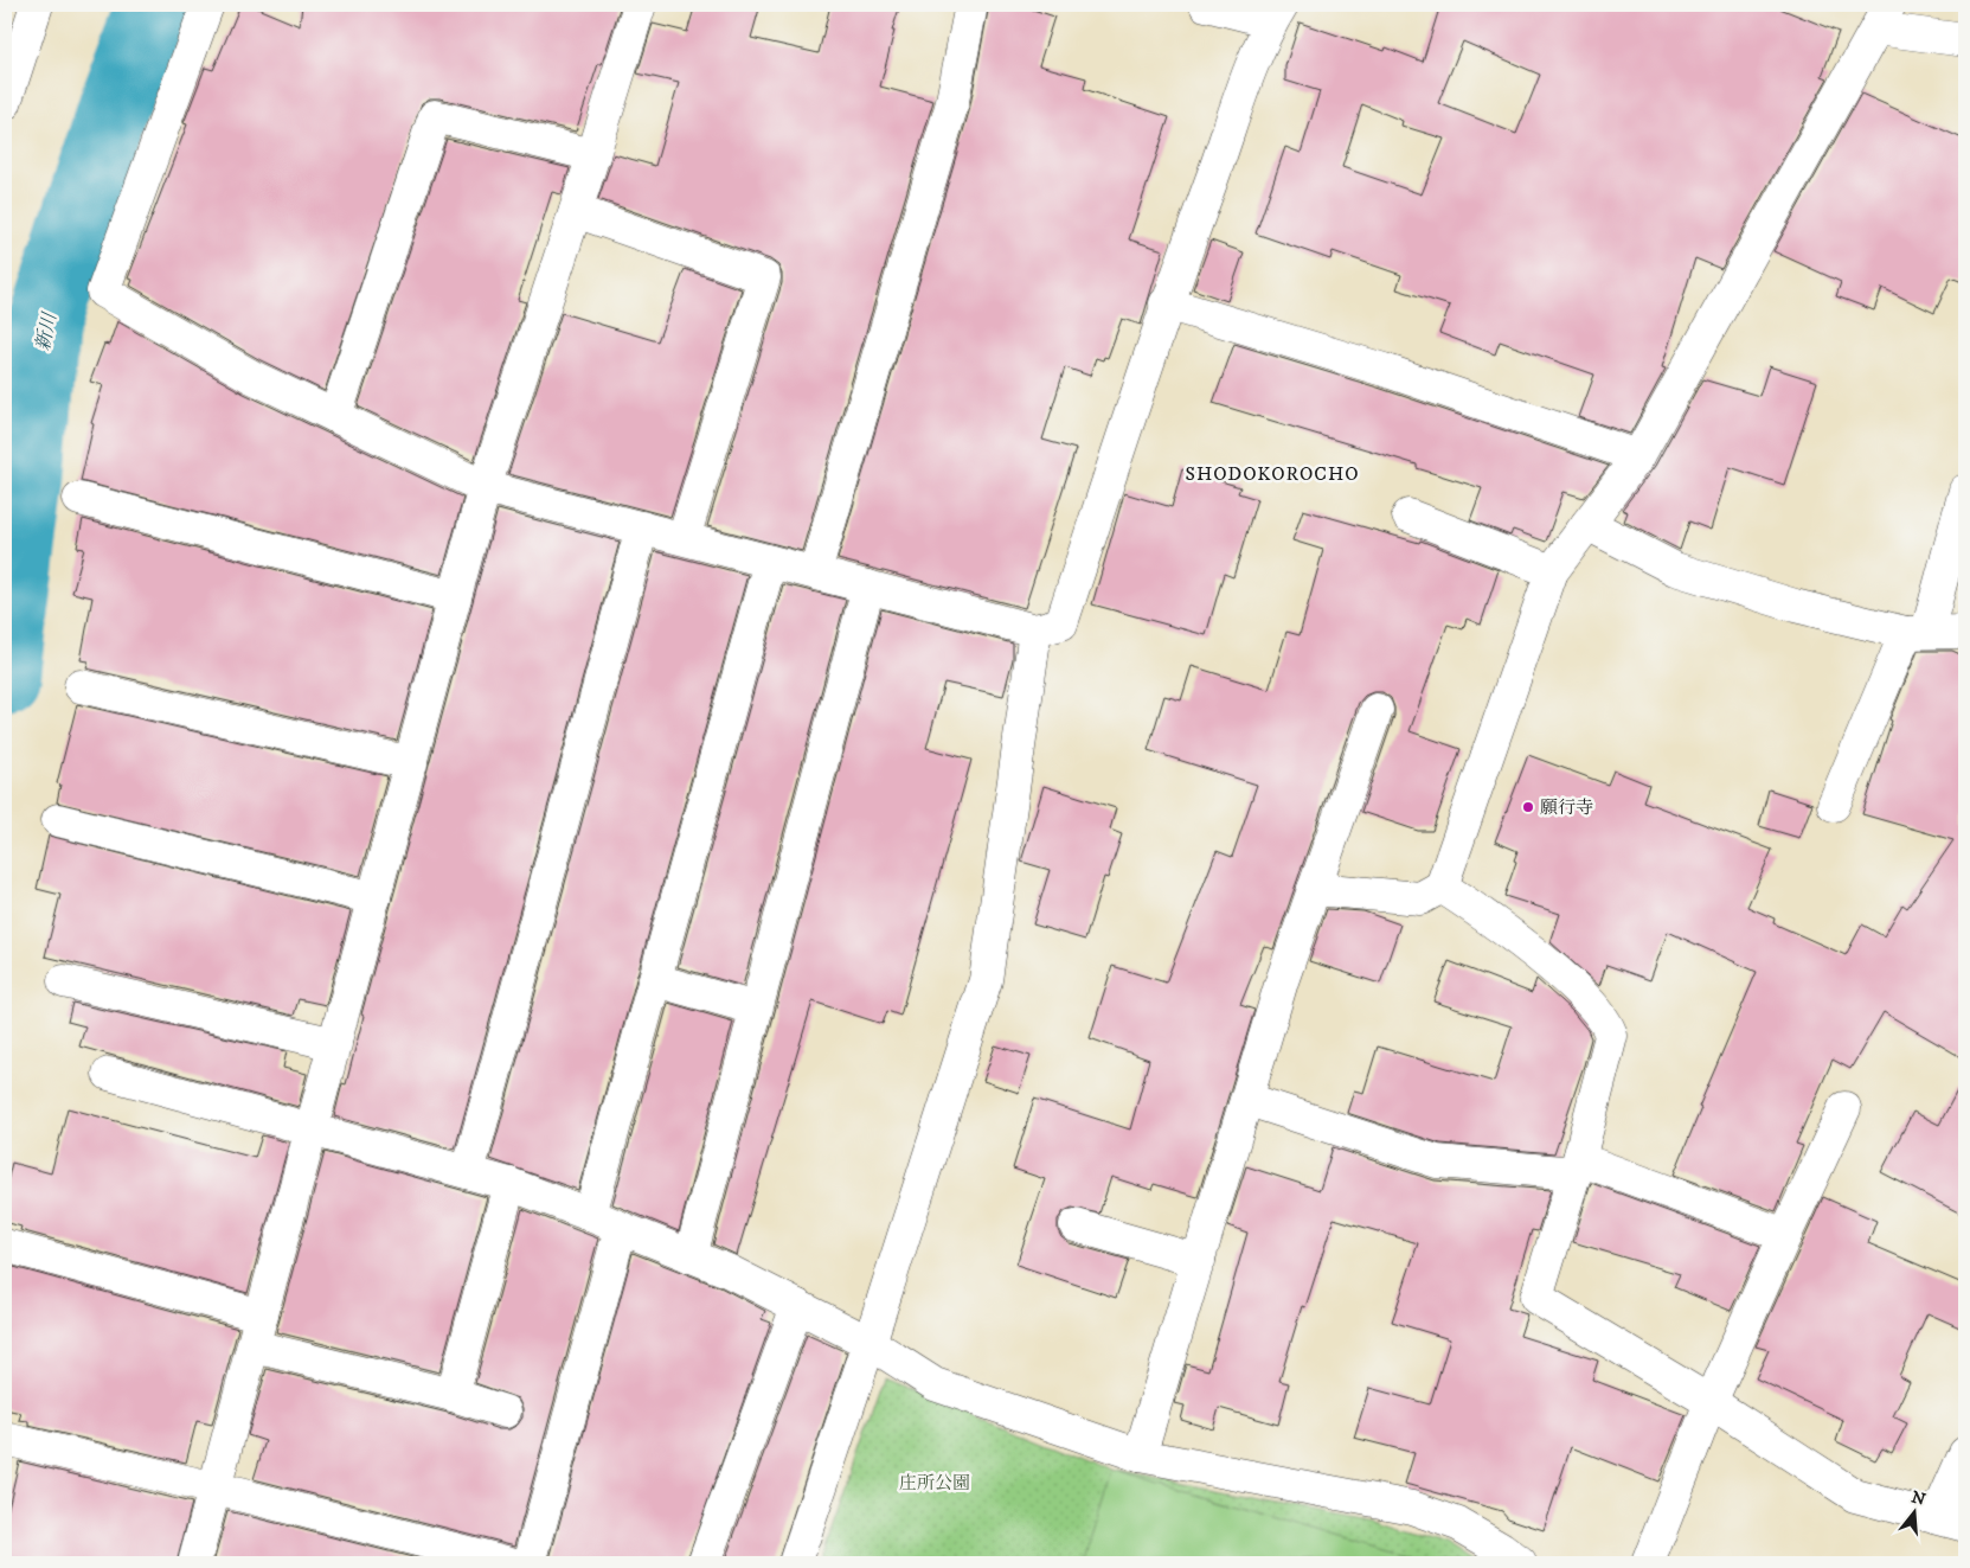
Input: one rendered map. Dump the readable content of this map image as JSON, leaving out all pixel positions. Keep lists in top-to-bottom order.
{
  "districts": ["SHODOKOROCHO"],
  "water": ["新川"],
  "parks": ["庄所公園"],
  "places": ["願行寺"],
  "north": "top"
}
